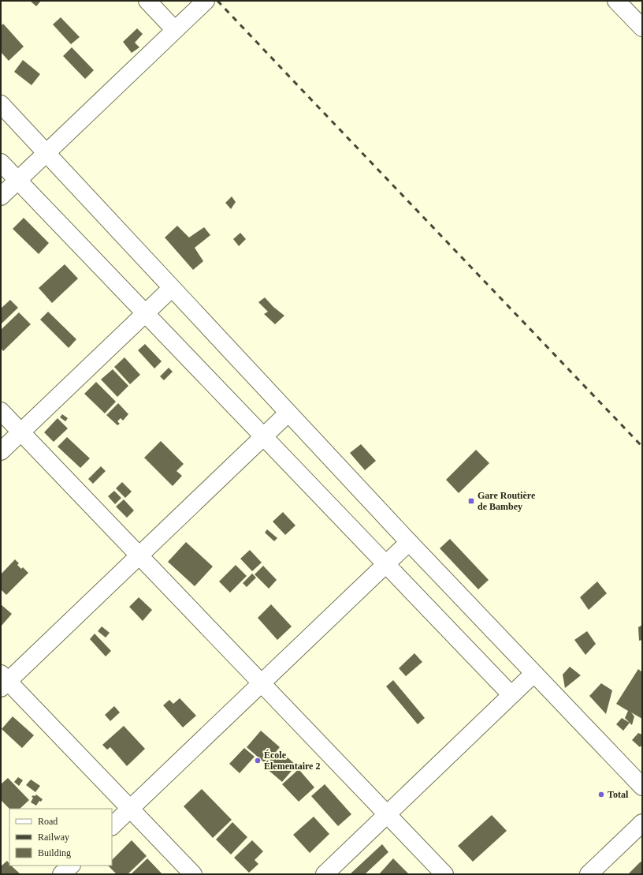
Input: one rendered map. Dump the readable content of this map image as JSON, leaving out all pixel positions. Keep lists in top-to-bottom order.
{
  "places": {
    "transit": ["Gare Routière de Bambey"],
    "other": ["École Élementaire 2", "Total"]
  },
  "legend": ["Road", "Railway", "Building"]
}
